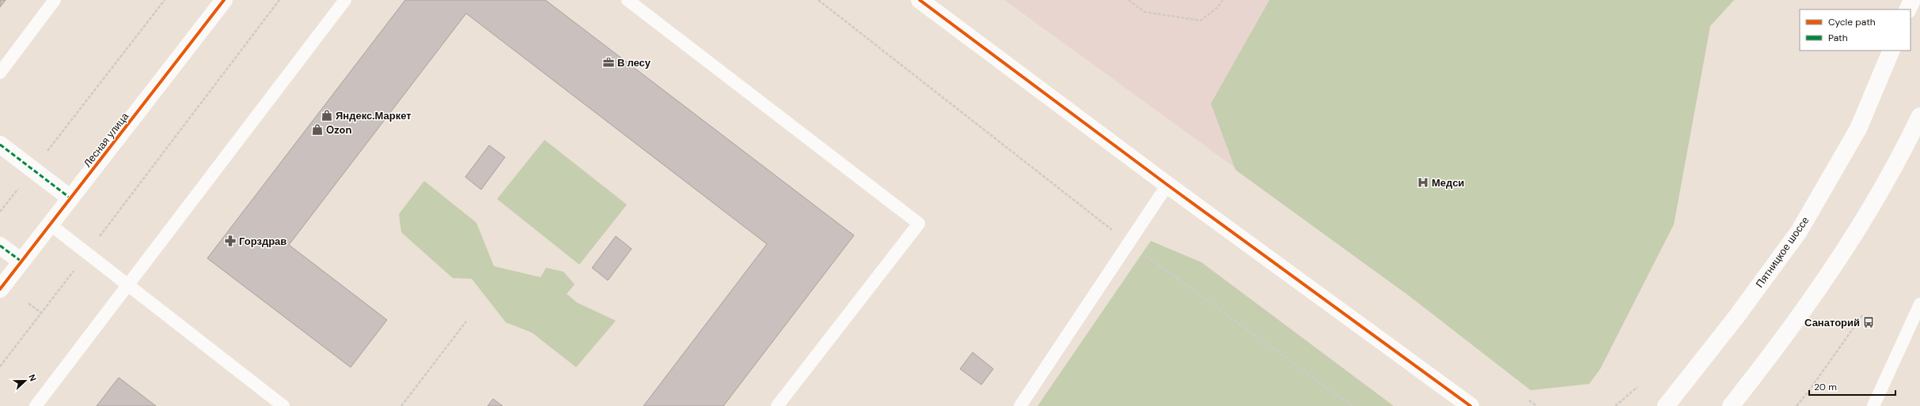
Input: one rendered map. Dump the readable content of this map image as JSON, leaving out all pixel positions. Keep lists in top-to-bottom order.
{
  "streets": {
    "street": ["Лесная улица", "Пятницкое шоссе"]
  },
  "places": {
    "office": ["В лесу"],
    "shop": ["Яндекс.Маркет", "Ozon"],
    "hospital": ["Медси"],
    "pharmacy": ["Горздрав"],
    "bus stop": ["Санаторий"]
  },
  "legend": ["Cycle path", "Path"],
  "scale_bar": "20 m",
  "north": "right"
}
